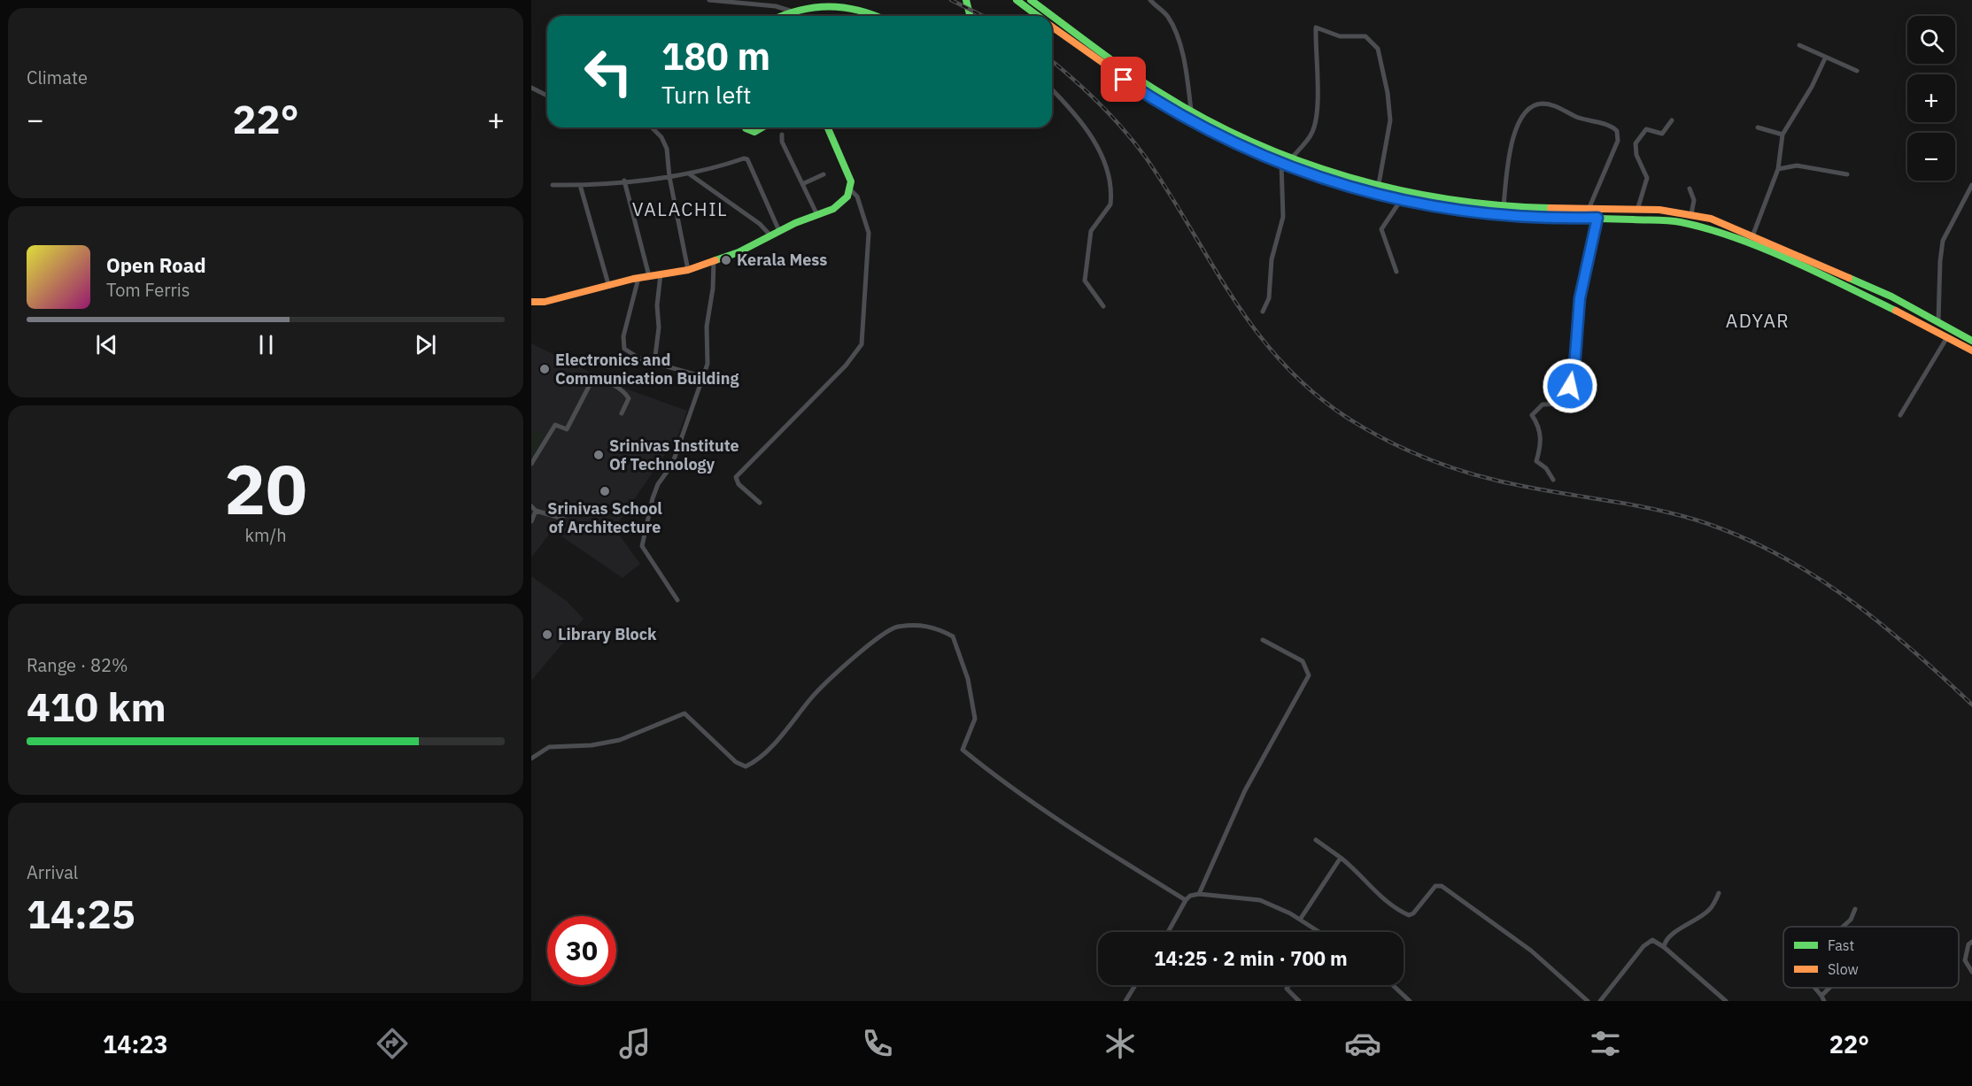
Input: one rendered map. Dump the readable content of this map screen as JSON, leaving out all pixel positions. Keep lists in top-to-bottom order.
{
  "districts": ["VALACHIL", "ADYAR"],
  "places": [
    "Kerala Mess",
    "Electronics and Communication Building",
    "Srinivas Institute Of Technology",
    "Srinivas School of Architecture",
    "Library Block"
  ],
  "legend": ["Fast", "Slow"],
  "page": {
    "tile": [
      "Climate",
      ["20", "km/h"],
      ["Range · 82%", "410 km"],
      ["Arrival", "14:25"]
    ],
    "map_buttons": ["+", "−"],
    "turn": ["180 m", "Turn left"],
    "heat": ["−", "22°", "+"],
    "song": ["Open Road", "Tom Ferris"],
    "limit": "30",
    "trip": "14:25 · 2 min · 700 m",
    "tabs": ["14:23", "22°"]
  }
}
